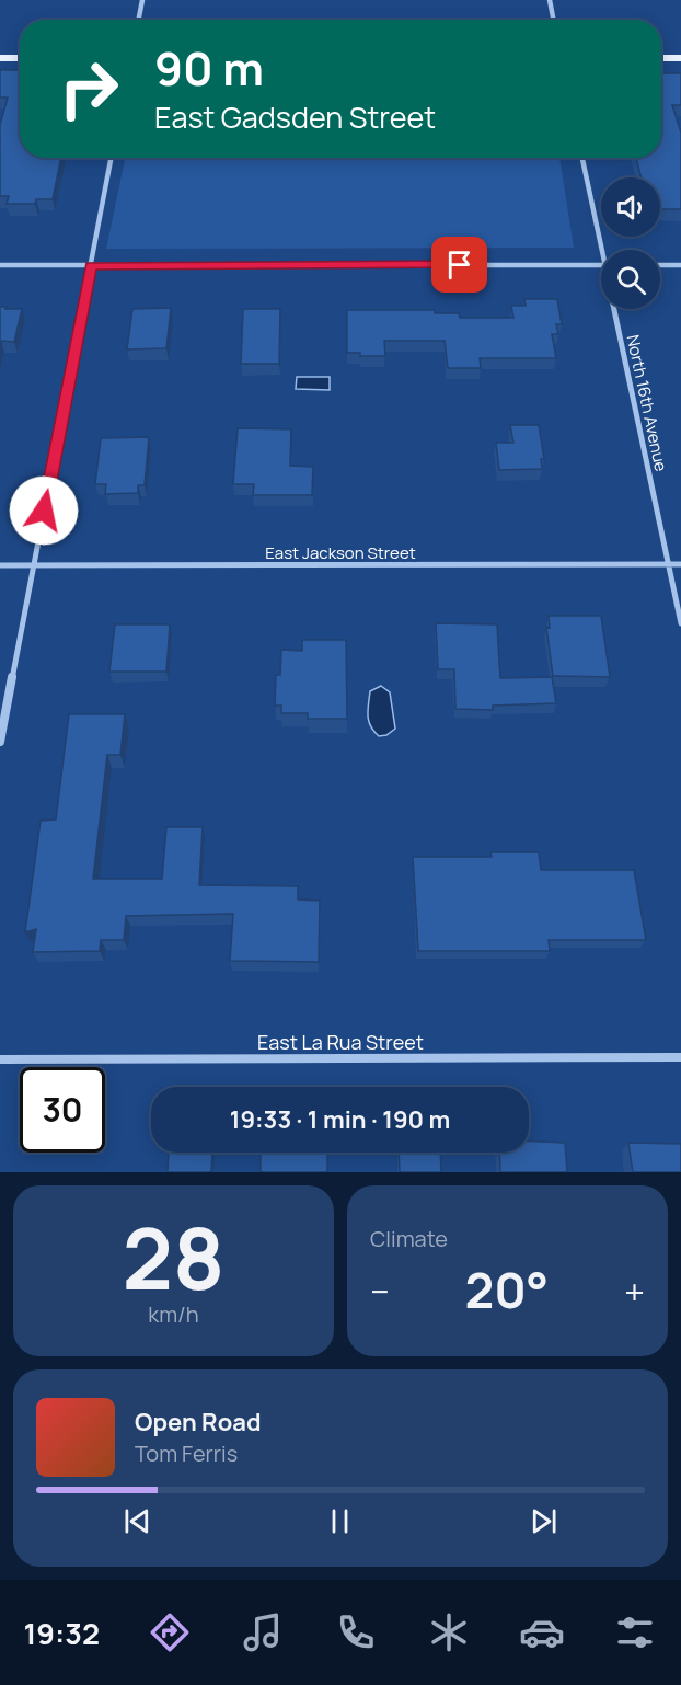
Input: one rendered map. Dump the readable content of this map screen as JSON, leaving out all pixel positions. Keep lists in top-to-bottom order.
{
  "streets": {
    "street": ["North 16th Avenue", "East Jackson Street", "East La Rua Street"]
  },
  "crossings": [
    ["North 16th Avenue", "East Jackson Street"]
  ],
  "page": {
    "turn": ["90 m", "East Gadsden Street"],
    "limit": "30",
    "trip": "19:33 · 1 min · 190 m",
    "tile": [
      ["28", "km/h"],
      "Climate"
    ],
    "heat": ["−", "20°", "+"],
    "song": ["Open Road", "Tom Ferris"],
    "tabs": "19:32"
  }
}
